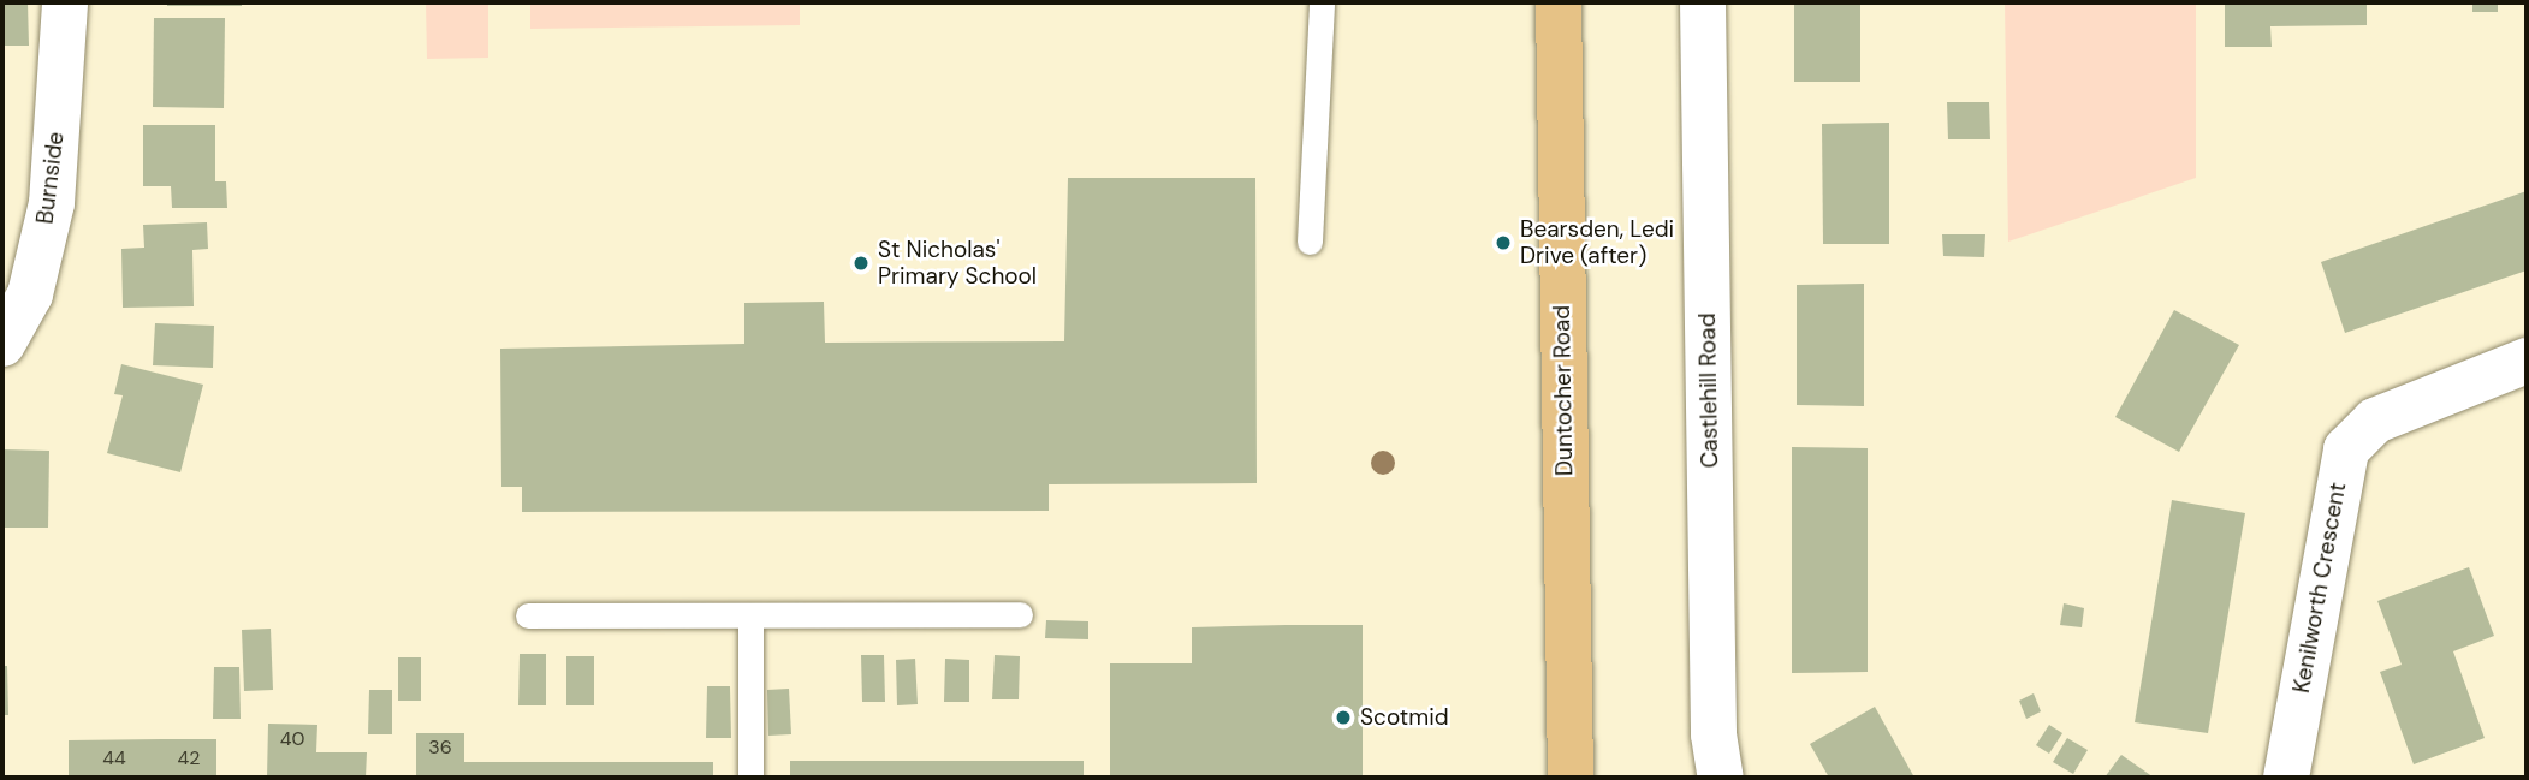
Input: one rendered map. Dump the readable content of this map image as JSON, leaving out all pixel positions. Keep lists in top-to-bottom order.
{
  "streets": {
    "main road": ["Duntocher Road"],
    "street": ["Burnside", "Castlehill Road", "Kenilworth Crescent"]
  },
  "places": ["Bearsden, Ledi Drive (after)", "St Nicholas' Primary School", "Scotmid"],
  "house_numbers": [
    "40",
    "36",
    "44",
    "42"
  ]
}
